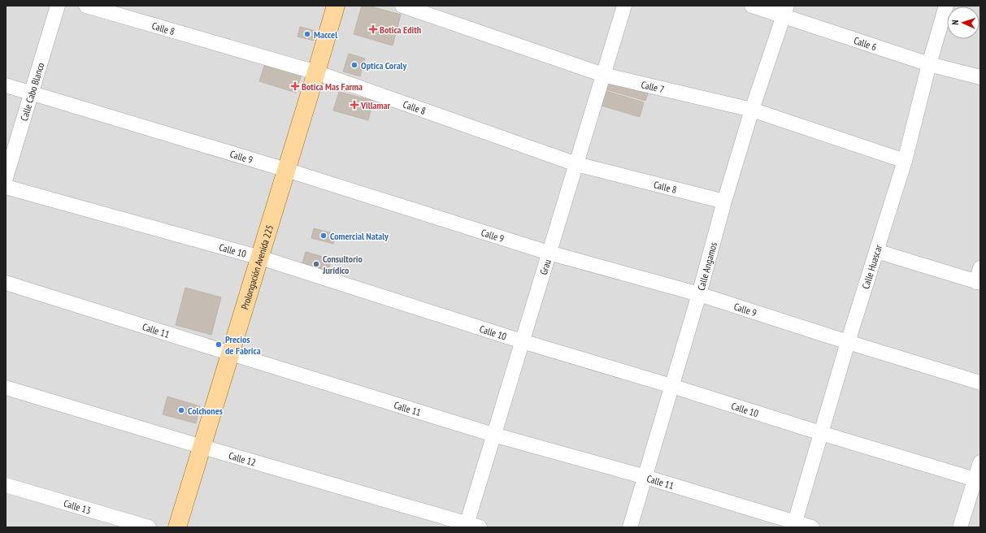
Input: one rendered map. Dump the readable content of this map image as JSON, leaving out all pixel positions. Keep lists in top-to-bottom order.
{
  "streets": {
    "main road": ["Prolongación Avenida 225"],
    "street": [
      "Calle 8",
      "Calle 6",
      "Calle 7",
      "Calle Cabo Blanco",
      "Calle 9",
      "Calle 10",
      "Calle Angamos",
      "Grau",
      "Calle Huascar",
      "Calle 11",
      "Calle 12",
      "Calle 13"
    ]
  },
  "crossings": [
    ["Calle 8", "Calle Angamos"],
    ["Calle 8", "Prolongación Avenida 225"],
    ["Calle 8", "Grau"],
    ["Calle 6", "Calle Angamos"],
    ["Calle 6", "Calle Huascar"],
    ["Calle 7", "Calle Angamos"],
    ["Calle 7", "Grau"],
    ["Calle 7", "Calle Huascar"],
    ["Calle Cabo Blanco", "Calle 9"],
    ["Calle 9", "Calle Angamos"],
    ["Calle 9", "Prolongación Avenida 225"],
    ["Calle 9", "Grau"],
    ["Calle 9", "Calle Huascar"],
    ["Calle 10", "Calle Angamos"],
    ["Calle 10", "Prolongación Avenida 225"],
    ["Calle 10", "Grau"],
    ["Calle 10", "Calle Huascar"],
    ["Calle Angamos", "Calle 11"],
    ["Prolongación Avenida 225", "Calle 11"],
    ["Prolongación Avenida 225", "Calle 12"],
    ["Grau", "Calle 11"],
    ["Grau", "Calle 12"],
    ["Calle Huascar", "Calle 11"]
  ],
  "places": {
    "health": ["Botica Edith", "Botica Mas Farma", "Villamar"],
    "other": [
      "Maccel",
      "Optica Coraly",
      "Comercial Nataly",
      "Consultorio Jurídico",
      "Precios de Fabrica",
      "Colchones"
    ]
  },
  "north": "left"
}
